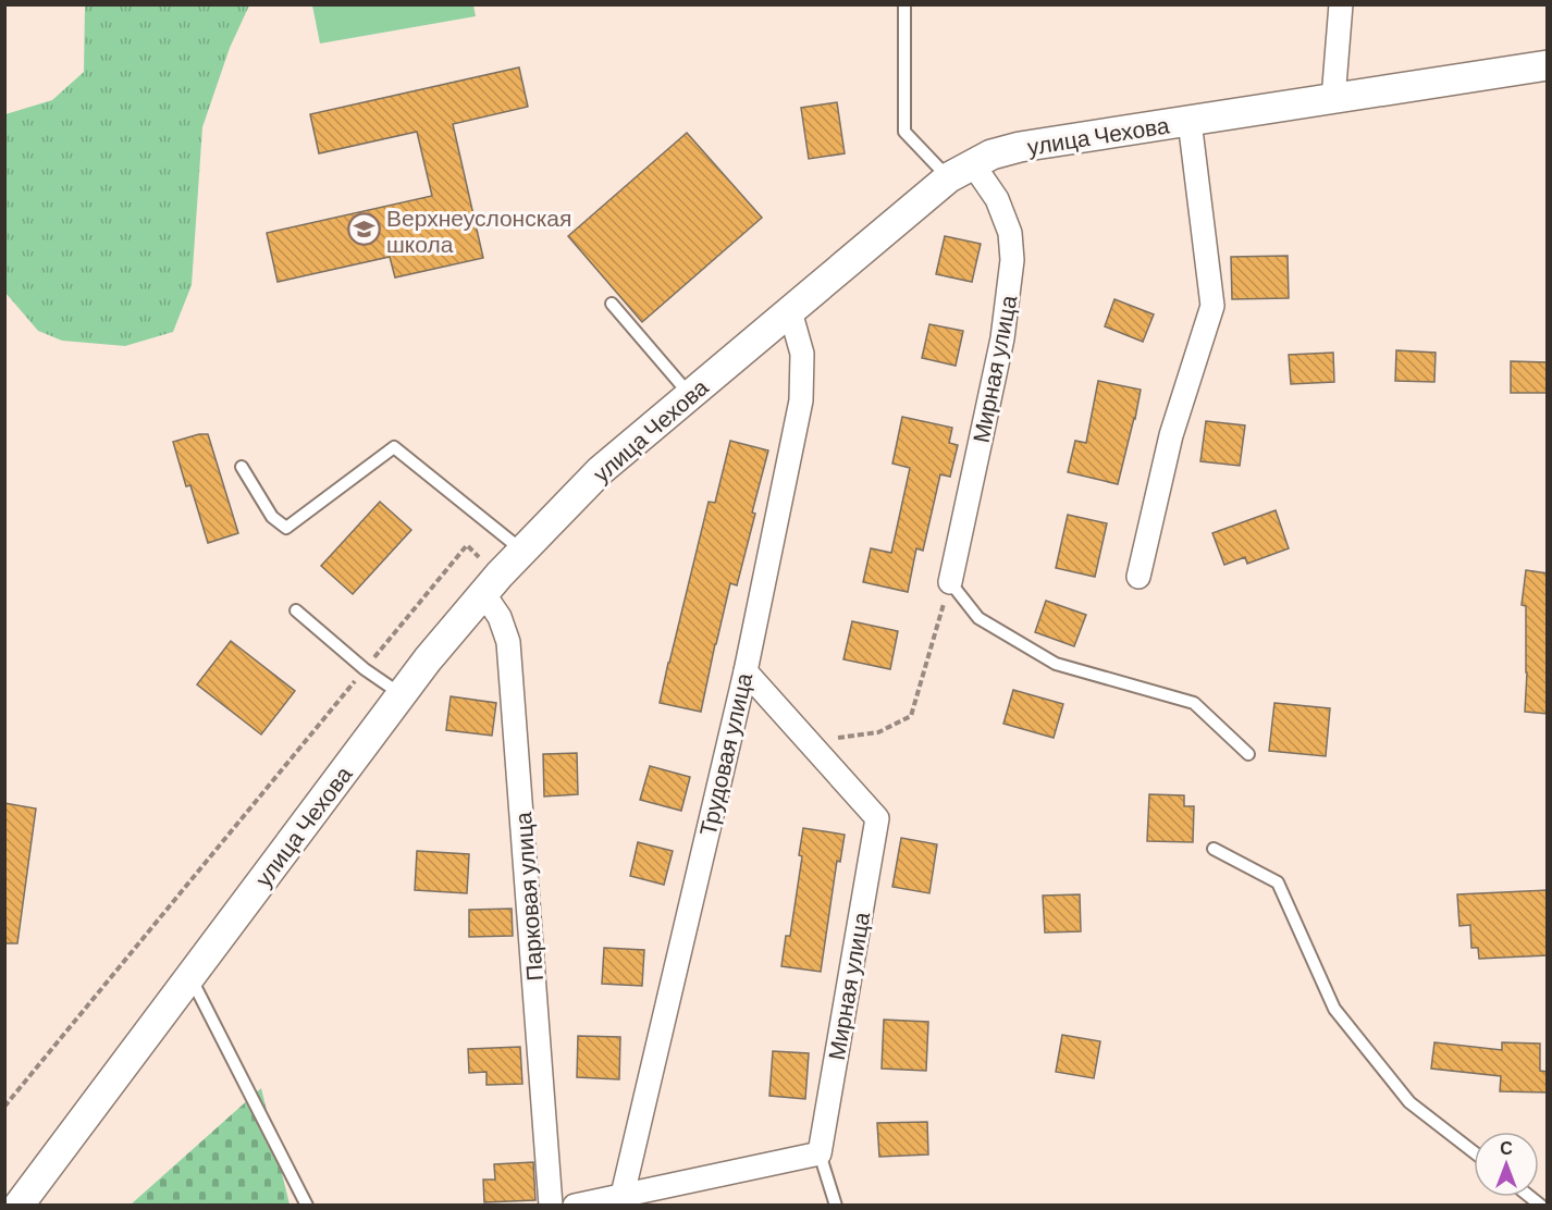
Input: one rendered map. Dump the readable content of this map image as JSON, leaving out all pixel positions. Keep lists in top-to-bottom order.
{
  "streets": {
    "street": [
      "улица Чехова",
      "Мирная улица",
      "Трудовая улица",
      "Парковая улица"
    ]
  },
  "crossings": [
    ["улица Чехова", "Мирная улица"],
    ["улица Чехова", "Трудовая улица"],
    ["улица Чехова", "Парковая улица"]
  ],
  "places": {
    "school or university": ["Верхнеуслонская школа"]
  },
  "north": "top"
}
